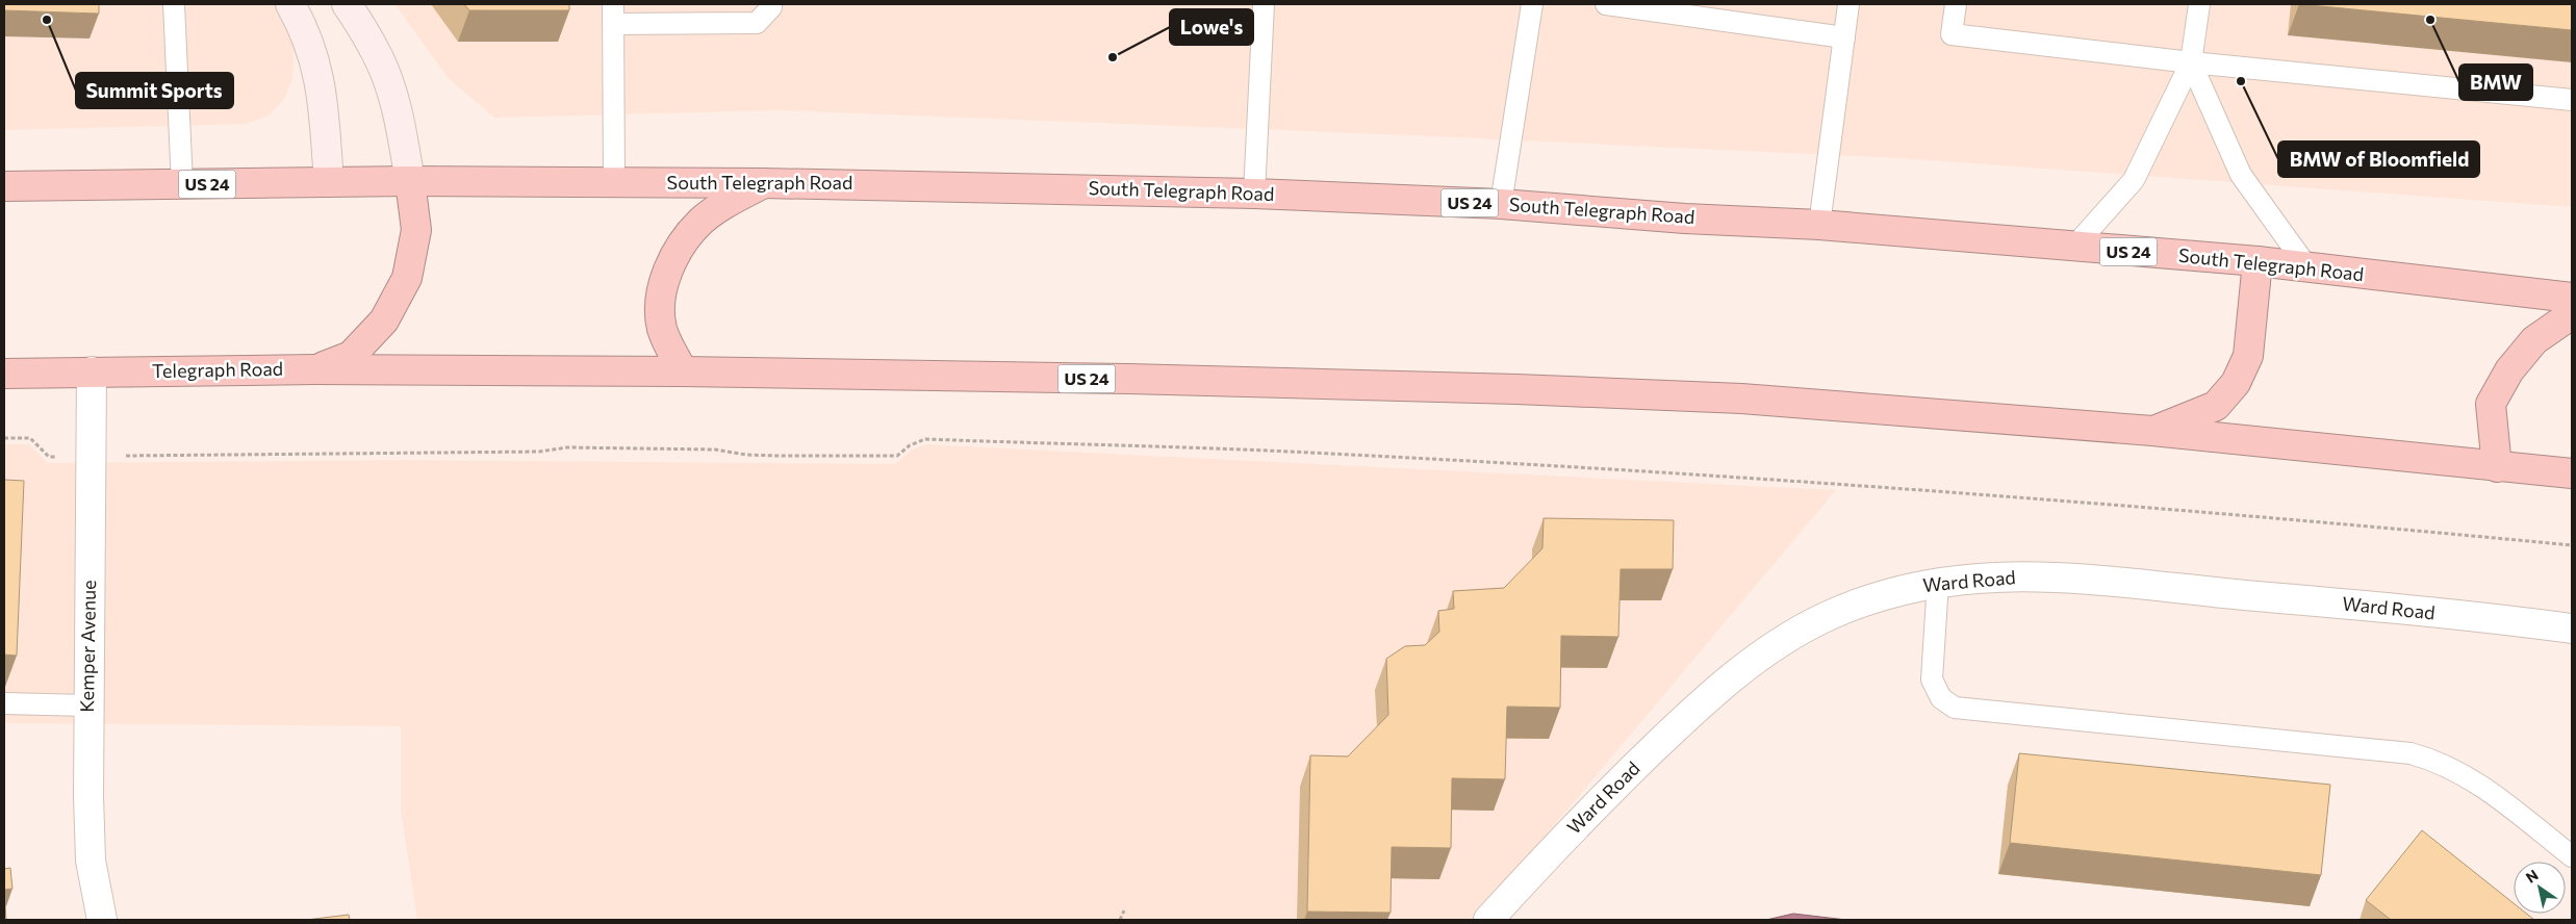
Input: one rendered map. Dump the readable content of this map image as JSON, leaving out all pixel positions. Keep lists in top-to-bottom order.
{
  "streets": {
    "highway": ["South Telegraph Road", "US 24", "Telegraph Road"],
    "street": ["Ward Road", "Kemper Avenue"]
  },
  "crossings": [
    ["South Telegraph Road", "US 24"],
    ["US 24", "Telegraph Road"],
    ["Telegraph Road", "Kemper Avenue"]
  ],
  "places": [
    "Summit Sports",
    "BMW",
    "Lowe's",
    "BMW of Bloomfield"
  ],
  "north": "top left"
}
